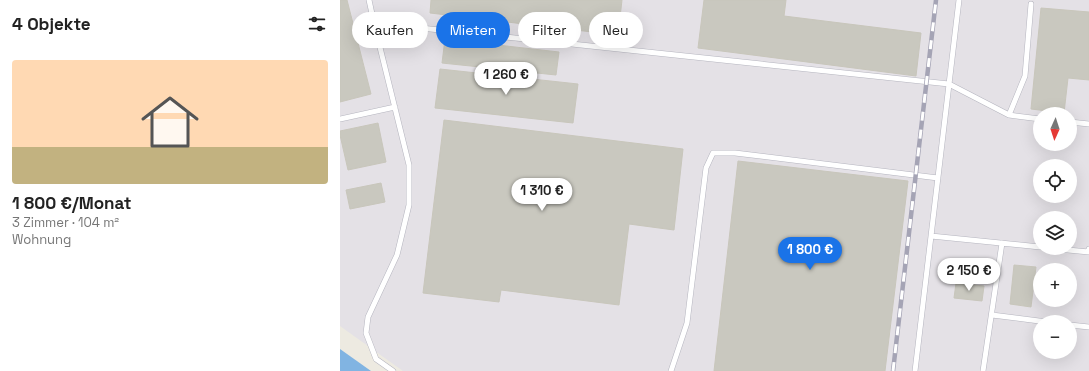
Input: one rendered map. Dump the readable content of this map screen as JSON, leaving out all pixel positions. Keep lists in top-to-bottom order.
{
  "north": "bottom",
  "page": {
    "heading": "4 Objekte",
    "chip": [
      "Kaufen",
      "Mieten",
      "Filter",
      "Neu"
    ],
    "list": [
      {
        "name": "1 800 €/Monat",
        "note": "3 Zimmer · 104 m² · Wohnung"
      }
    ],
    "price": [
      "1 260 €",
      "1 310 €",
      "1 800 €",
      "2 150 €"
    ],
    "map_buttons": ["+", "−"]
  }
}
